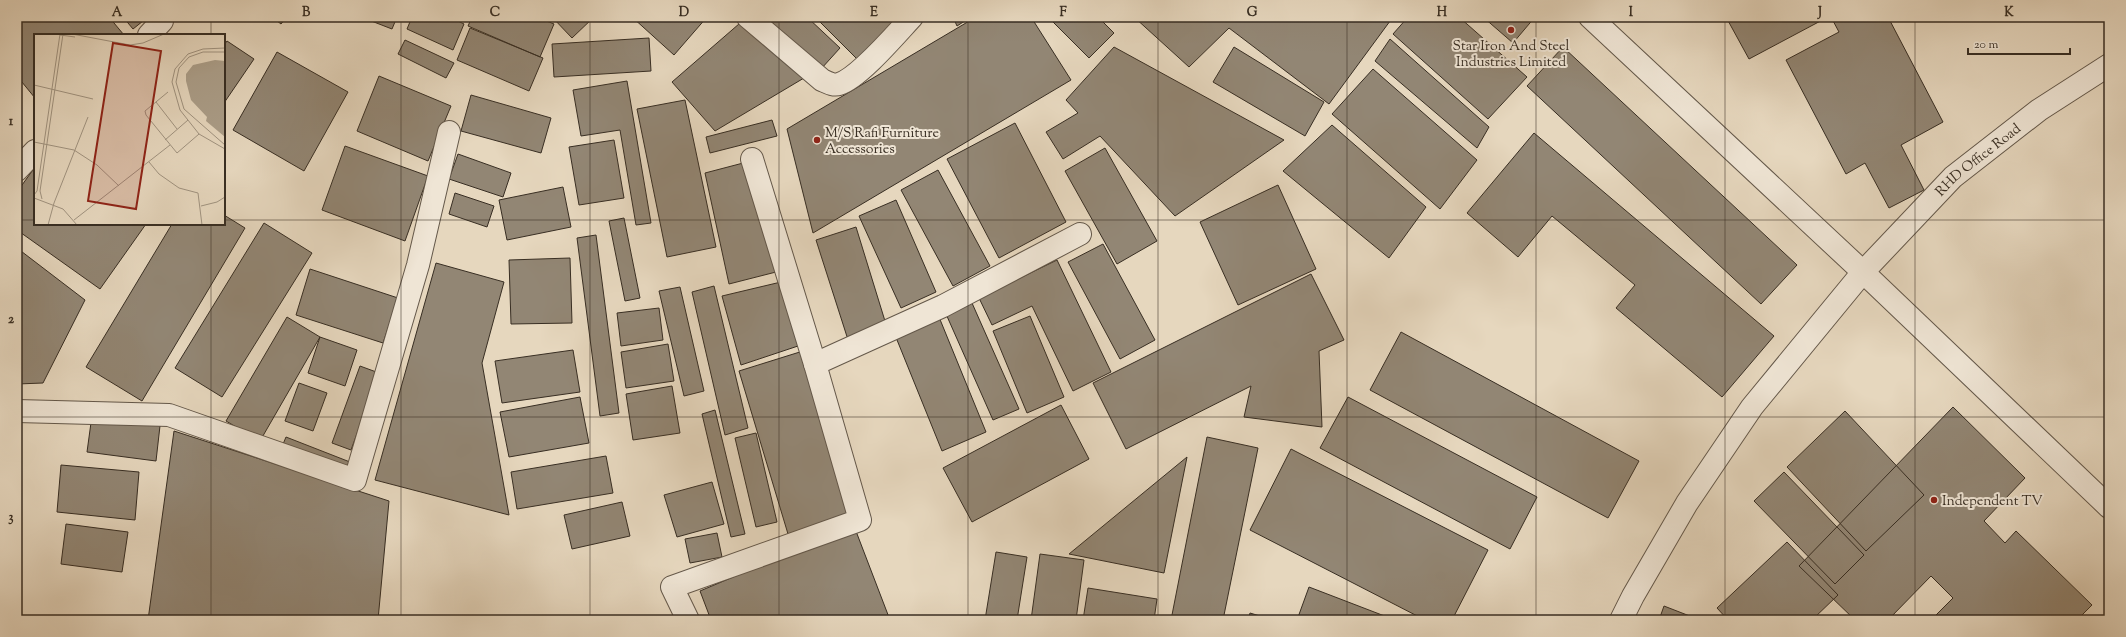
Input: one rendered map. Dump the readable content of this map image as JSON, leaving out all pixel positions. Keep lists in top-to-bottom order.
{
  "streets": {
    "street": ["RHD Office Road"]
  },
  "places": ["Star Iron And Steel Industries Limited", "M/S Rafi Furniture Accessories", "Independent TV"],
  "scale_bar": "20 m",
  "grid": {
    "columns": [
      "A",
      "B",
      "C",
      "D",
      "E",
      "F",
      "G",
      "H",
      "I",
      "J",
      "K"
    ],
    "rows": ["1", "2", "3"]
  }
}
